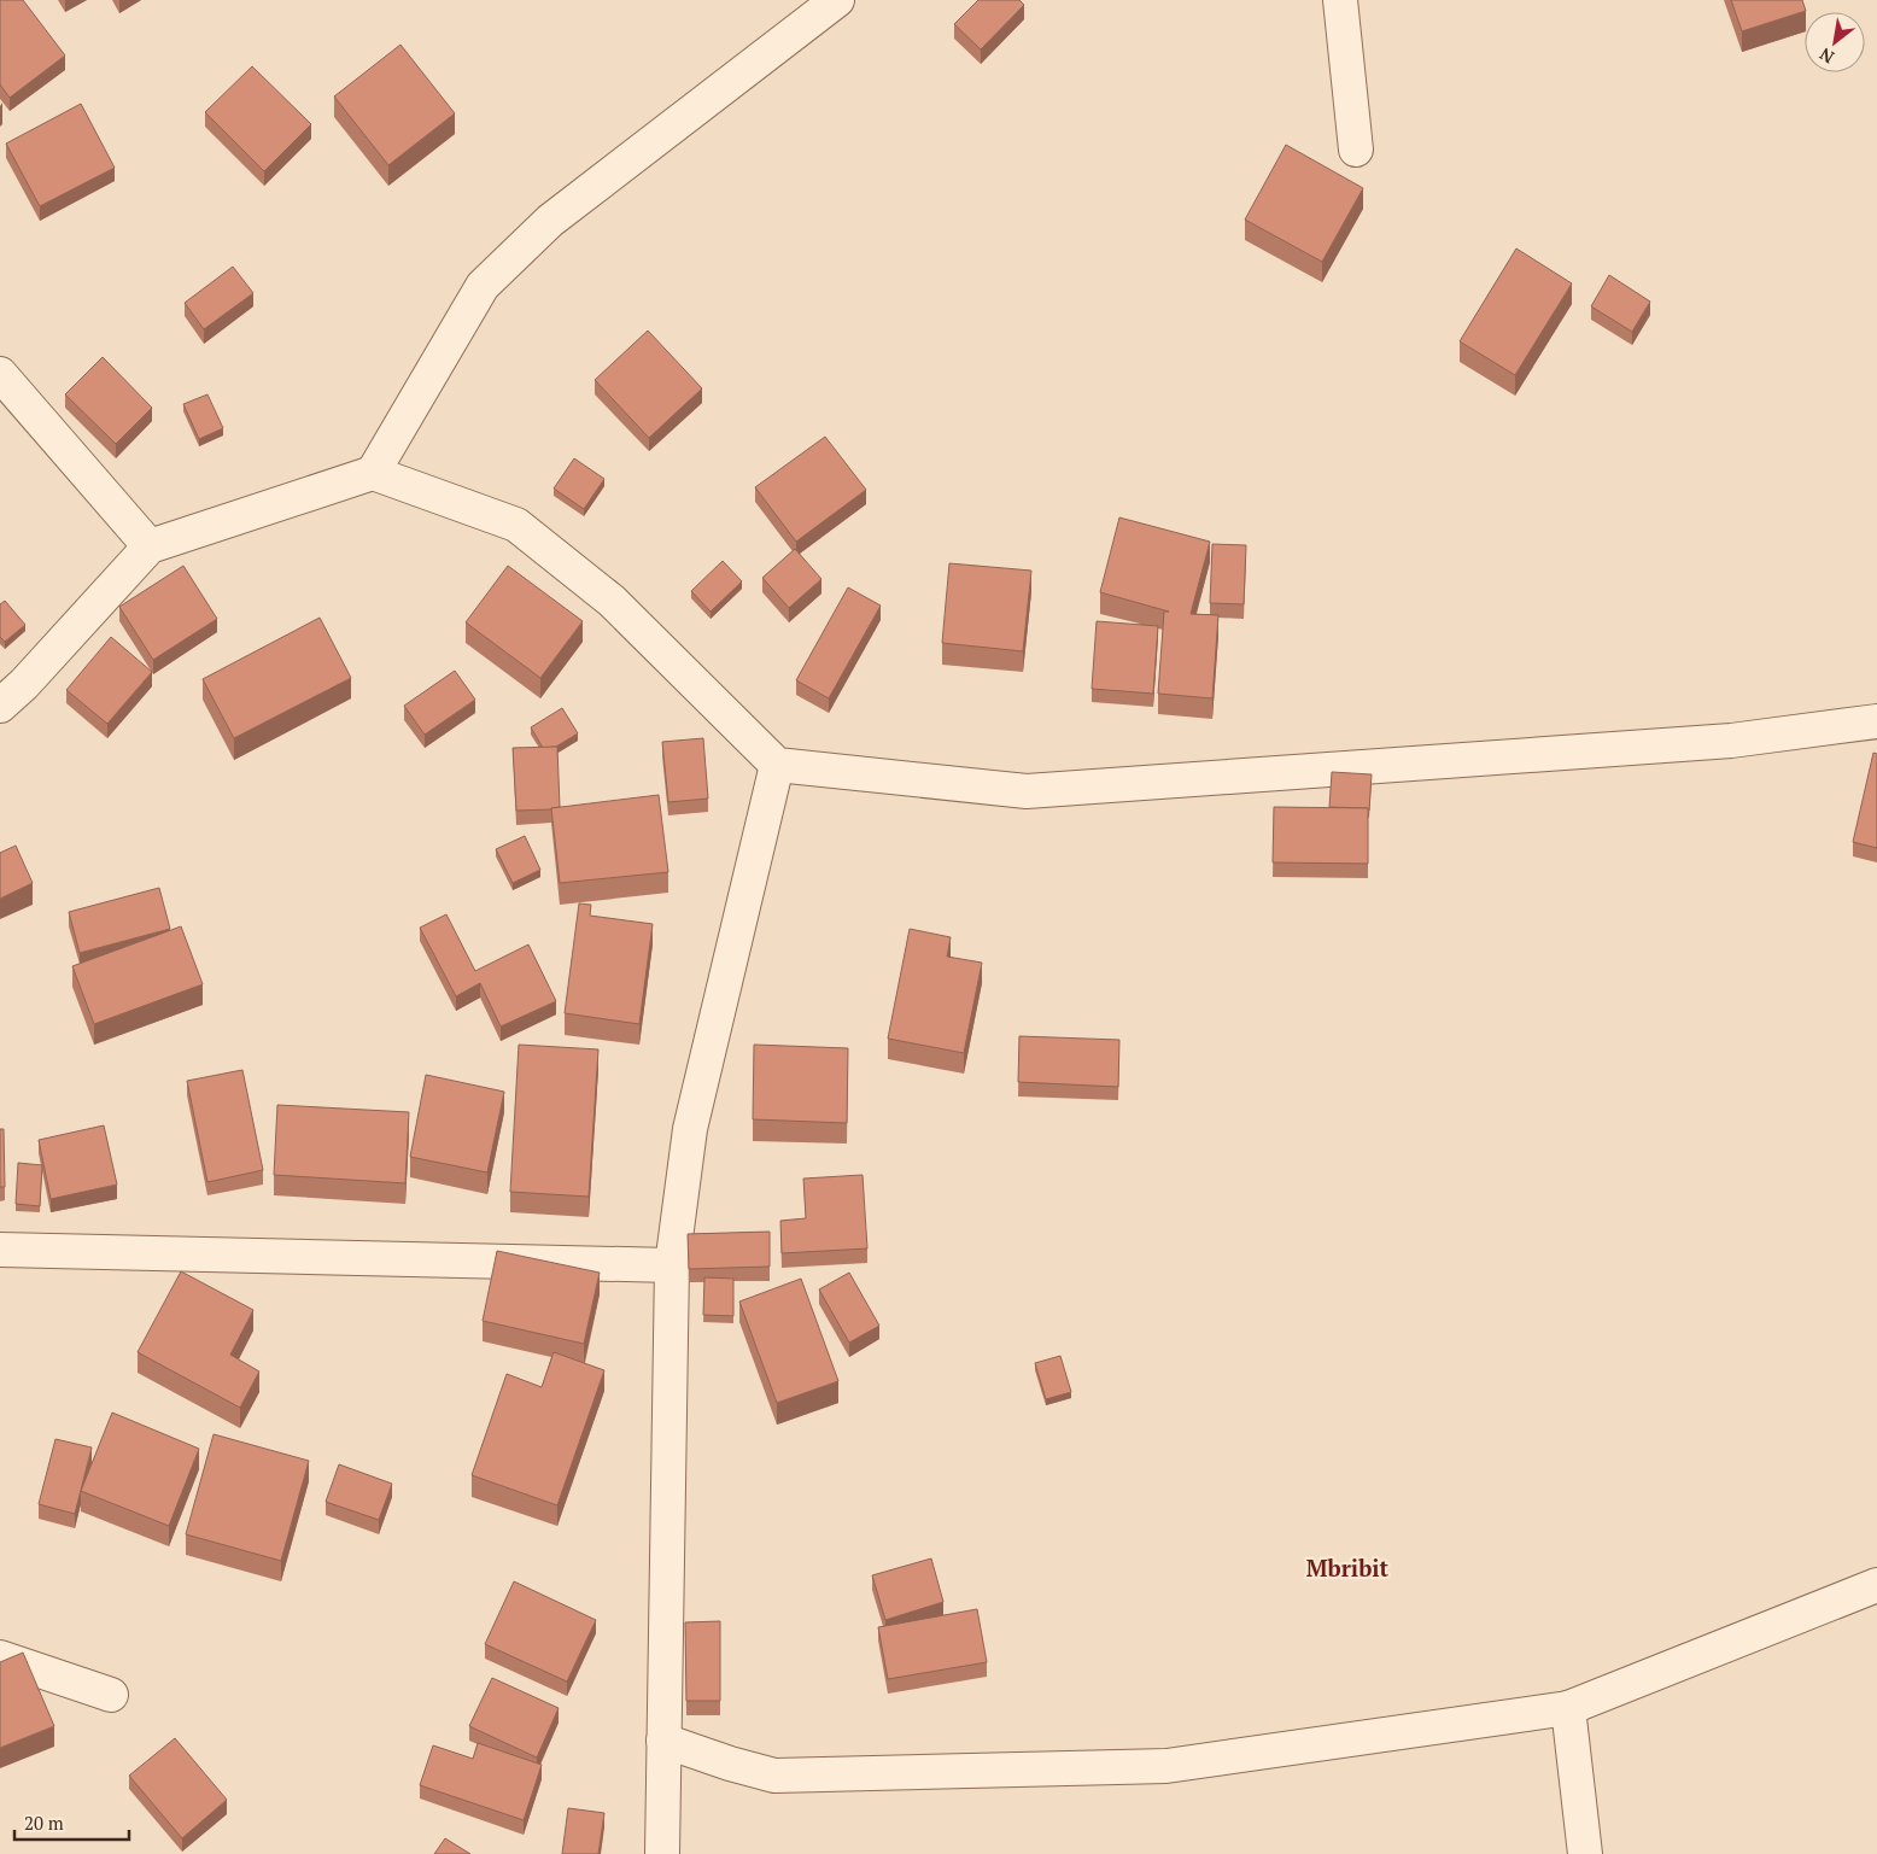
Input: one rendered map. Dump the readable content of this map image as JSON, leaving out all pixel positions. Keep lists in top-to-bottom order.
{
  "districts": ["Mbribit"],
  "scale_bar": "20 m",
  "north": "bottom left"
}
